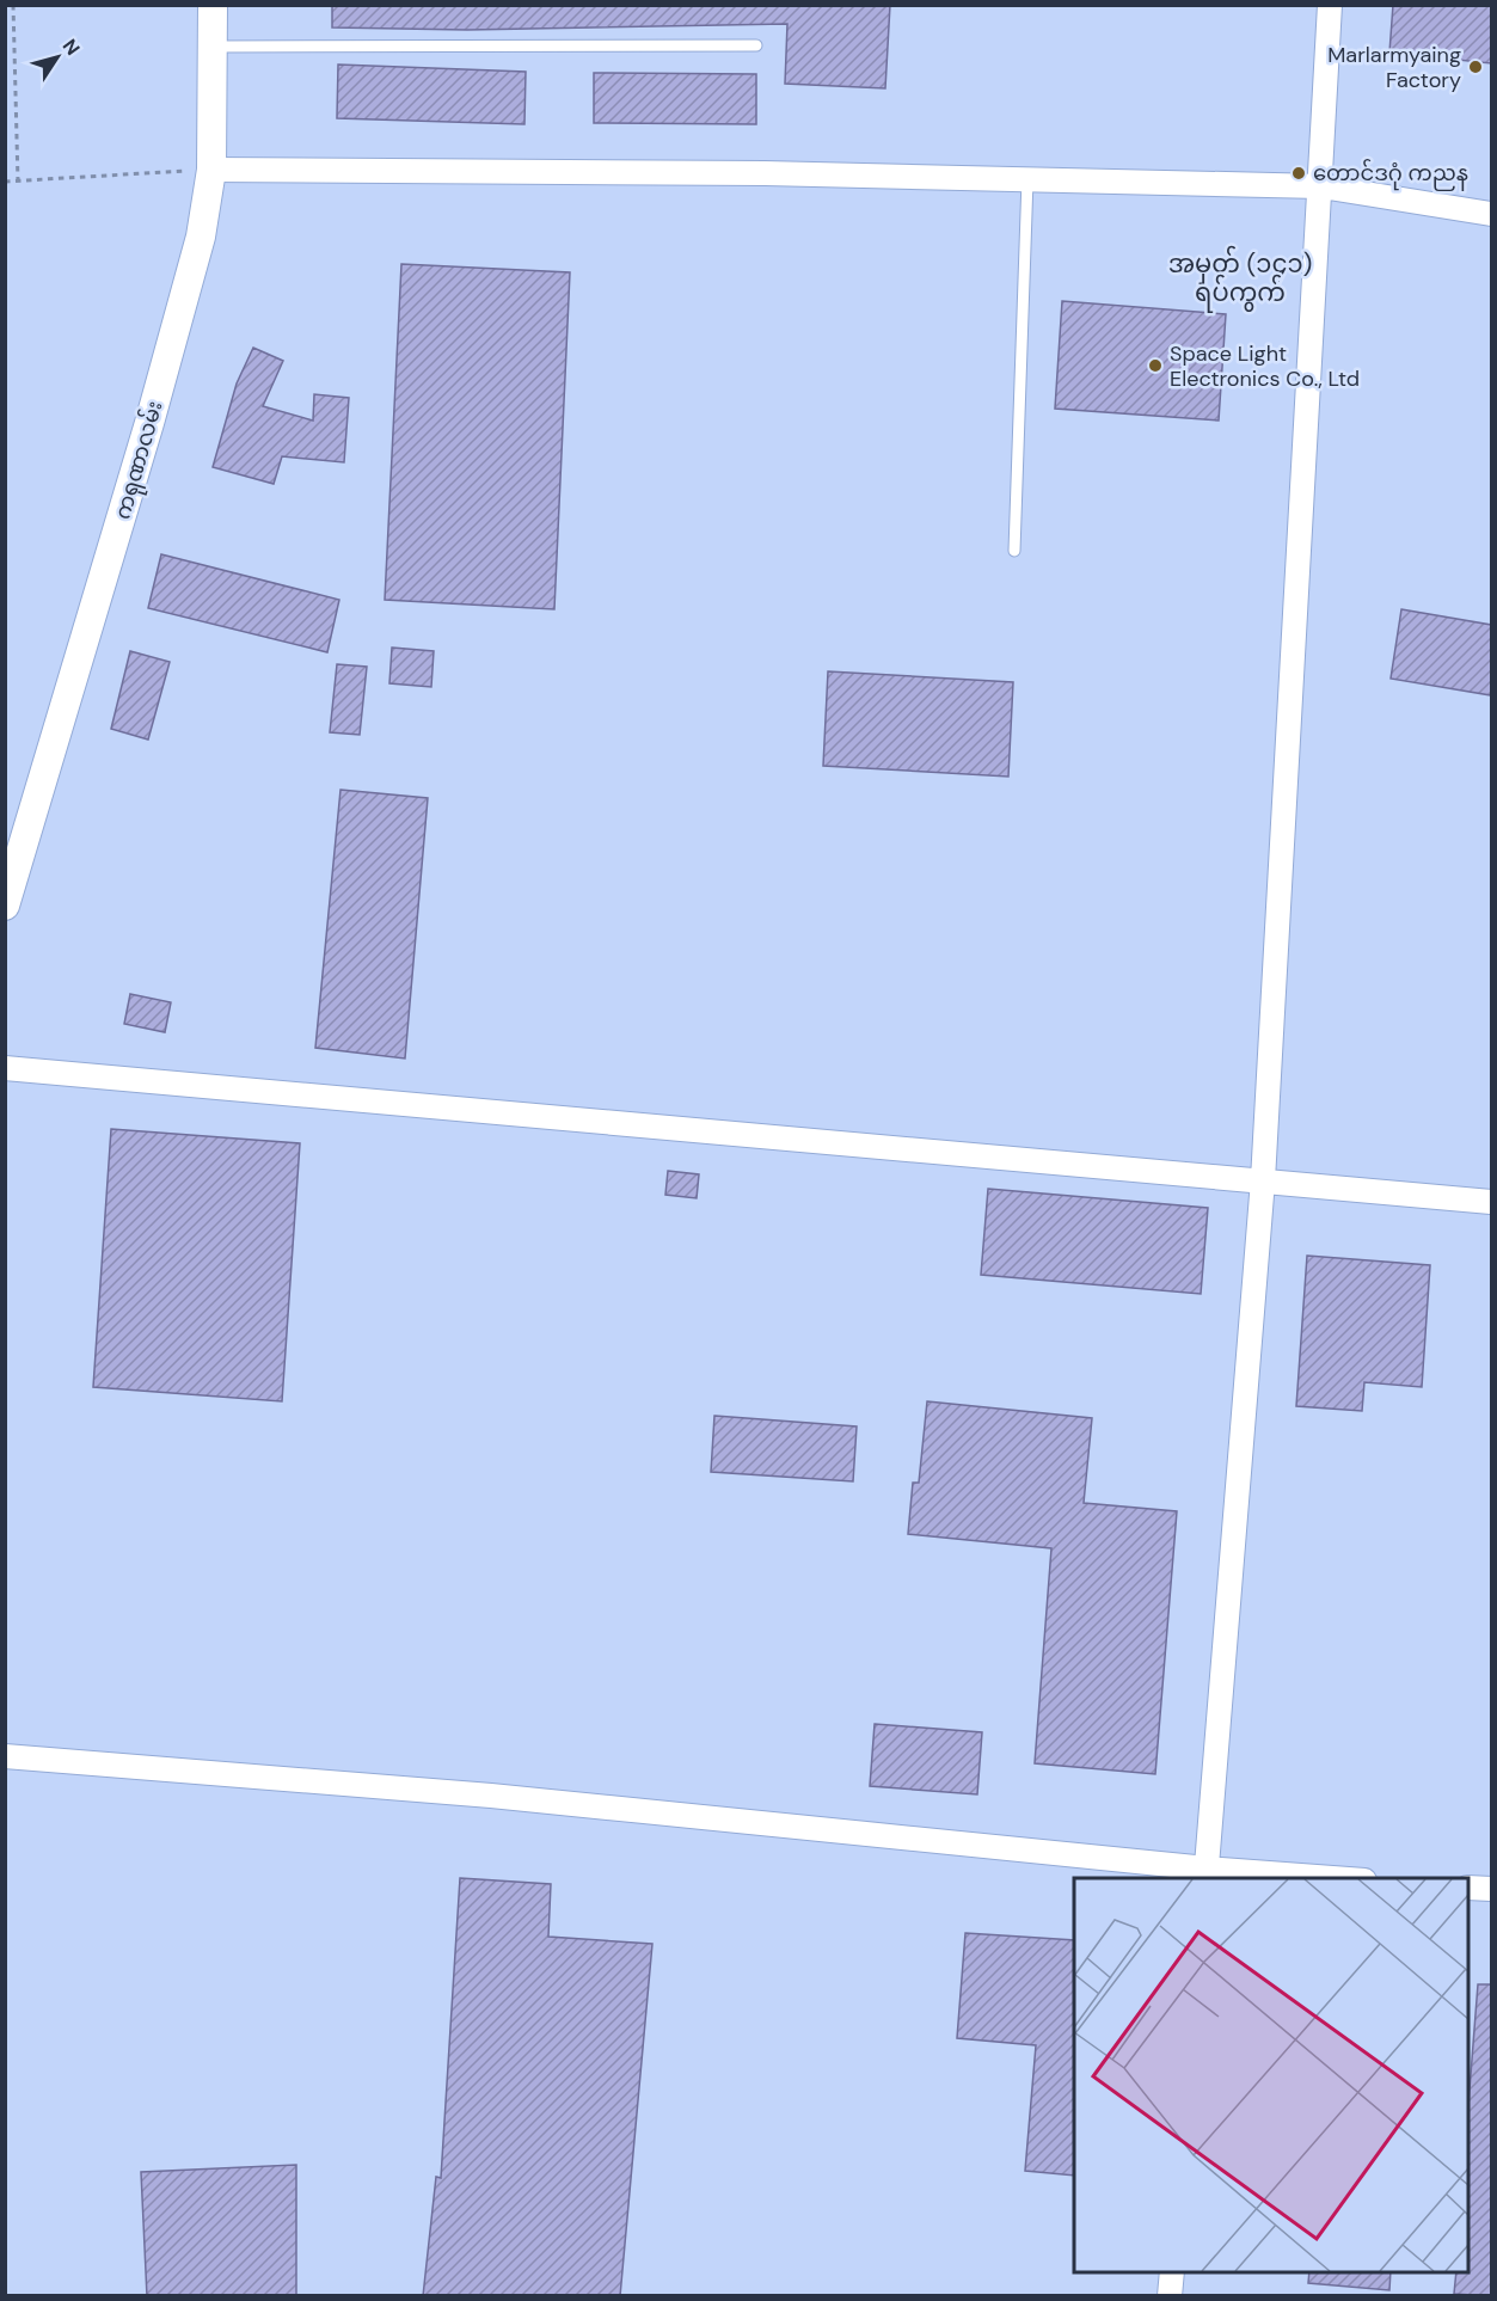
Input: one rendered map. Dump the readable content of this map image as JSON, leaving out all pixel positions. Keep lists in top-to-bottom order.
{
  "streets": {
    "street": ["ကရုဏာလမ်း"]
  },
  "districts": ["အမှတ် (၁၄၁) ရပ်ကွက်"],
  "places": ["Marlarmyaing Factory", "တောင်ဒဂုံ ကညန", "Space Light Electronics Co., Ltd"],
  "north": "top right"
}
